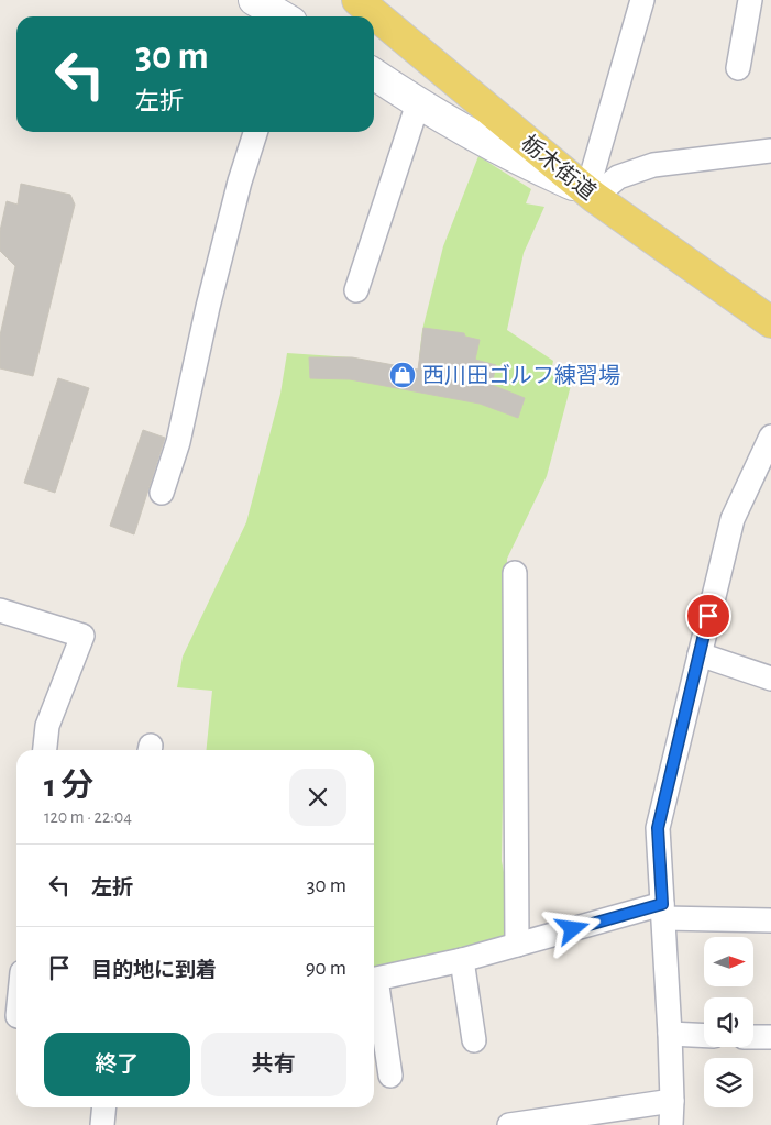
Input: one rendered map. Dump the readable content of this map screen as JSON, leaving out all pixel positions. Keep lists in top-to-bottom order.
{
  "streets": {
    "main road": ["栃木街道"]
  },
  "places": {
    "shop": ["西川田ゴルフ練習場"]
  },
  "north": "right",
  "page": {
    "turn": ["30 m", "左折"],
    "heading": ["1 分", "120 m · 22:04"],
    "list": [
      {
        "name": "左折",
        "value": "30 m"
      },
      {
        "name": "目的地に到着",
        "value": "90 m"
      }
    ],
    "buttons": ["終了", "共有"]
  }
}
